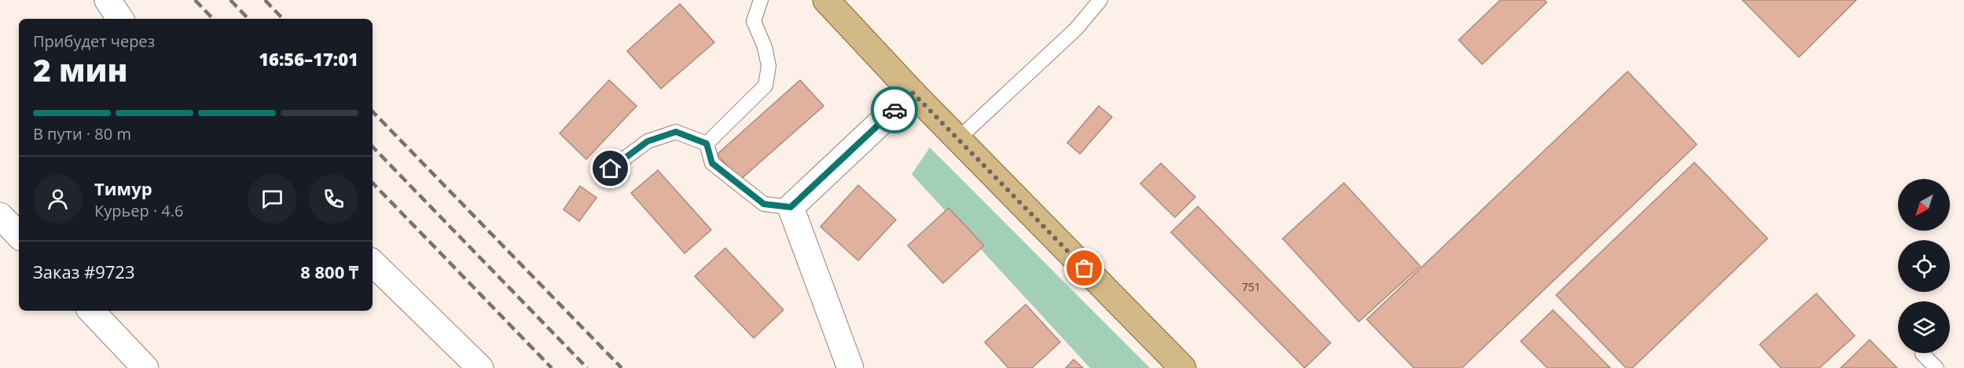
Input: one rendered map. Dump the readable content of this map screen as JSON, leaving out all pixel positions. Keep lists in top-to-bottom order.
{
  "house_numbers": ["751"],
  "north": "bottom left",
  "page": {
    "heading": ["2 мин", "Прибудет через", "16:56–17:01"],
    "panel": [
      "Тимур",
      "Курьер · 4.6",
      "Заказ #9723",
      "8 800 ₸"
    ],
    "bar": "В пути · 80 m"
  }
}
